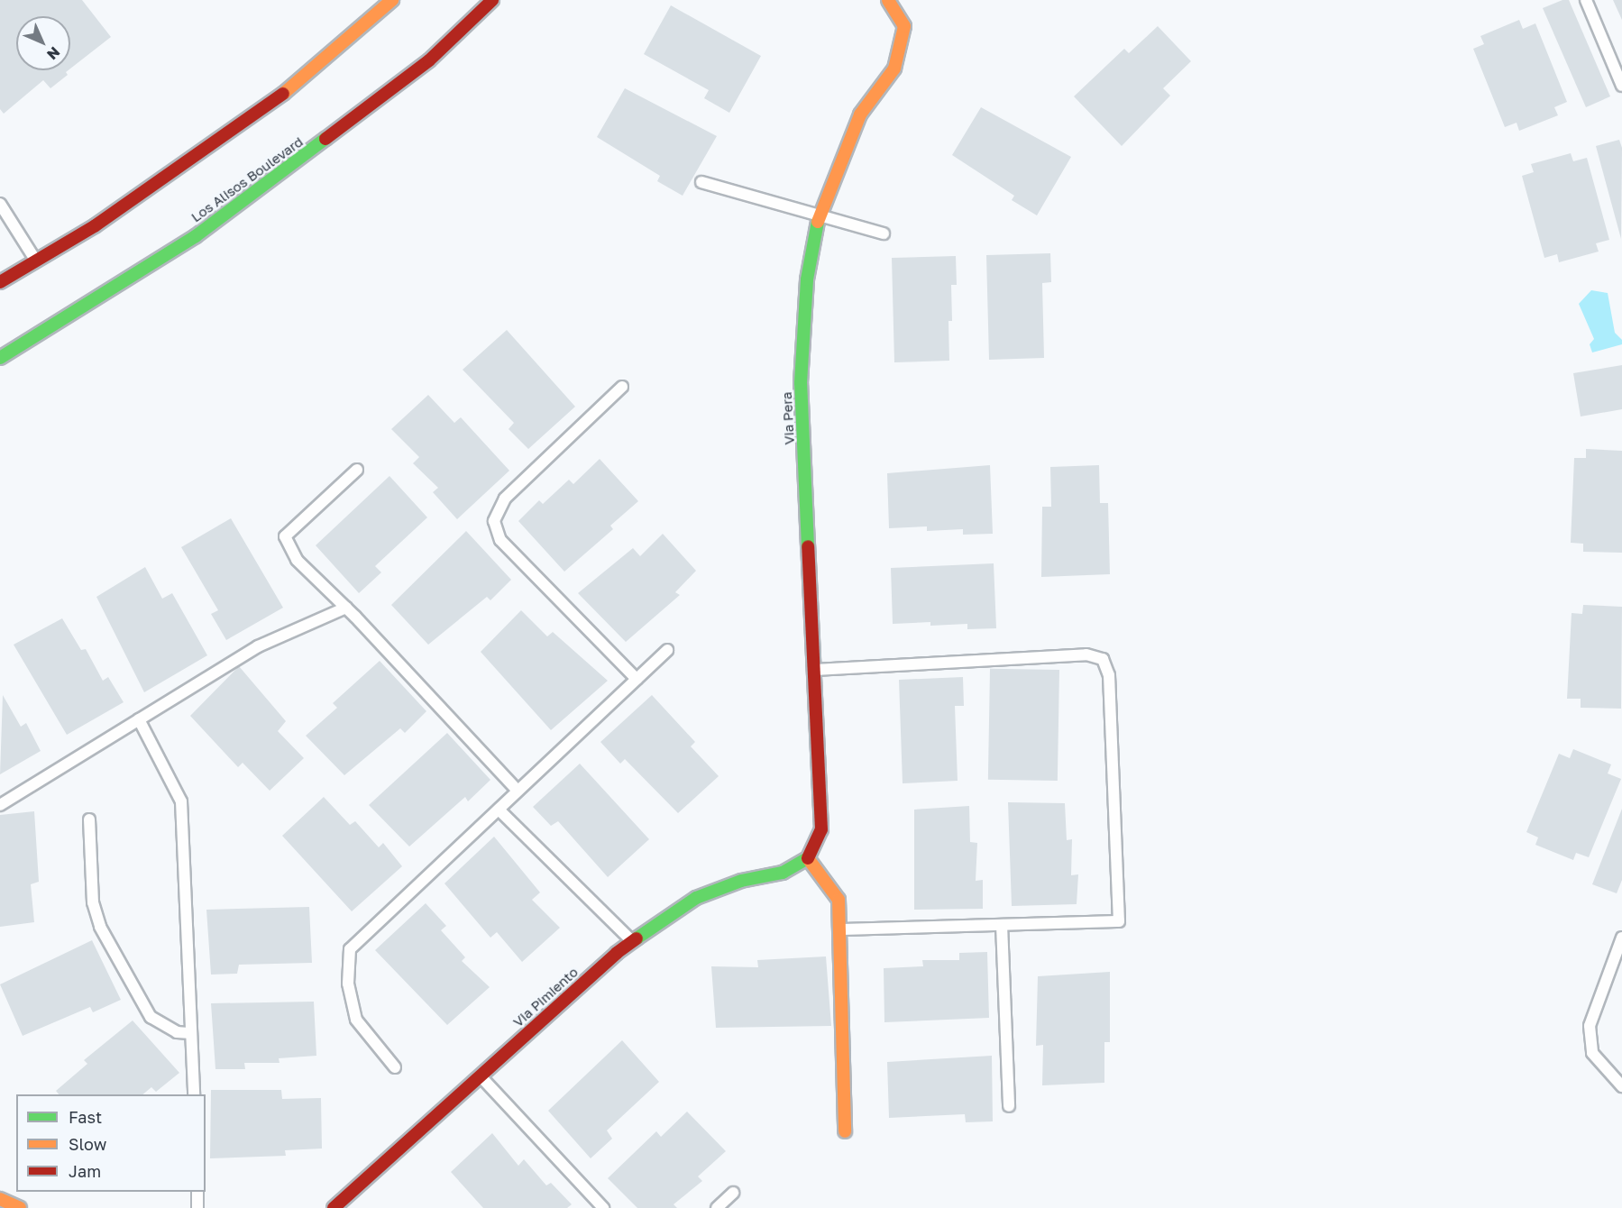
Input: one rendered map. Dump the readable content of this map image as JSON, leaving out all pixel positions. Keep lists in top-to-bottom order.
{
  "streets": {
    "street": ["Los Alisos Boulevard", "Via Pera", "Via Pimiento"]
  },
  "crossings": [
    ["Via Pera", "Via Pimiento"]
  ],
  "legend": ["Fast", "Slow", "Jam"],
  "north": "bottom right"
}
